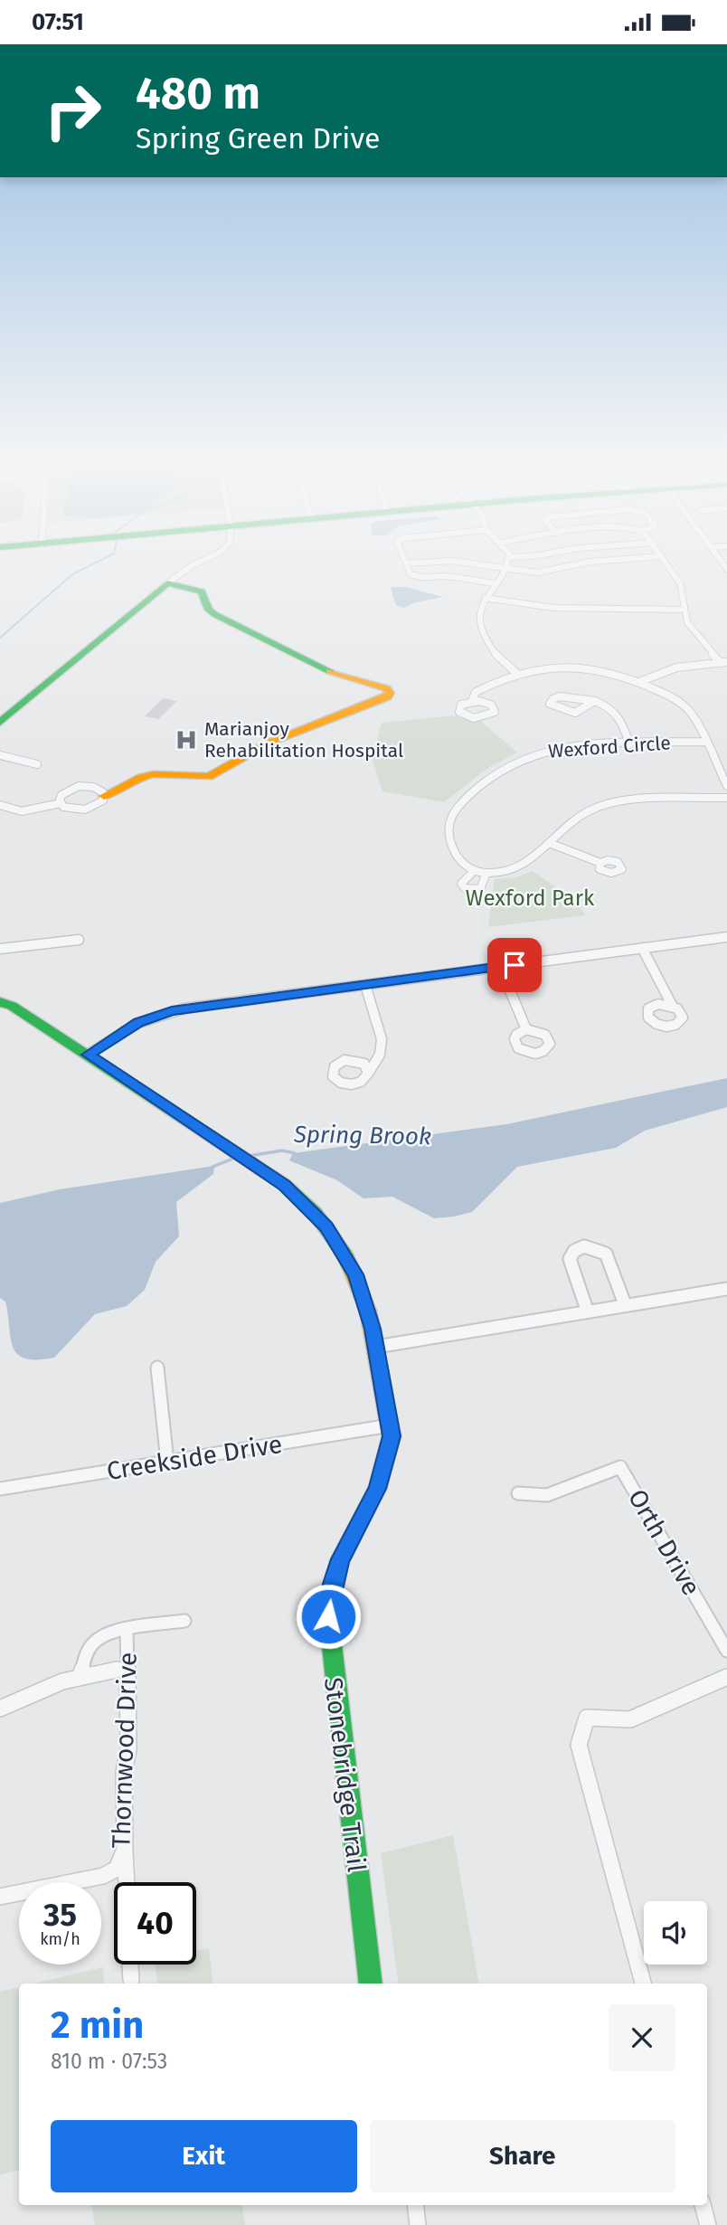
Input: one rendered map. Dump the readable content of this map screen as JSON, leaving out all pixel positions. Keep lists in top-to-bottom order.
{
  "streets": {
    "street": [
      "Wexford Circle",
      "Creekside Drive",
      "Orth Drive",
      "Thornwood Drive",
      "Stonebridge Trail"
    ]
  },
  "crossings": [
    ["Creekside Drive", "Stonebridge Trail"]
  ],
  "water": ["Spring Brook"],
  "parks": ["Wexford Park"],
  "places": {
    "hospital": ["Marianjoy Rehabilitation Hospital"]
  },
  "page": {
    "status": "07:51",
    "turn": ["480 m", "Spring Green Drive"],
    "speed": "35 km/h",
    "limit": "40",
    "heading": ["2 min", "810 m · 07:53"],
    "buttons": ["Exit", "Share"]
  }
}
